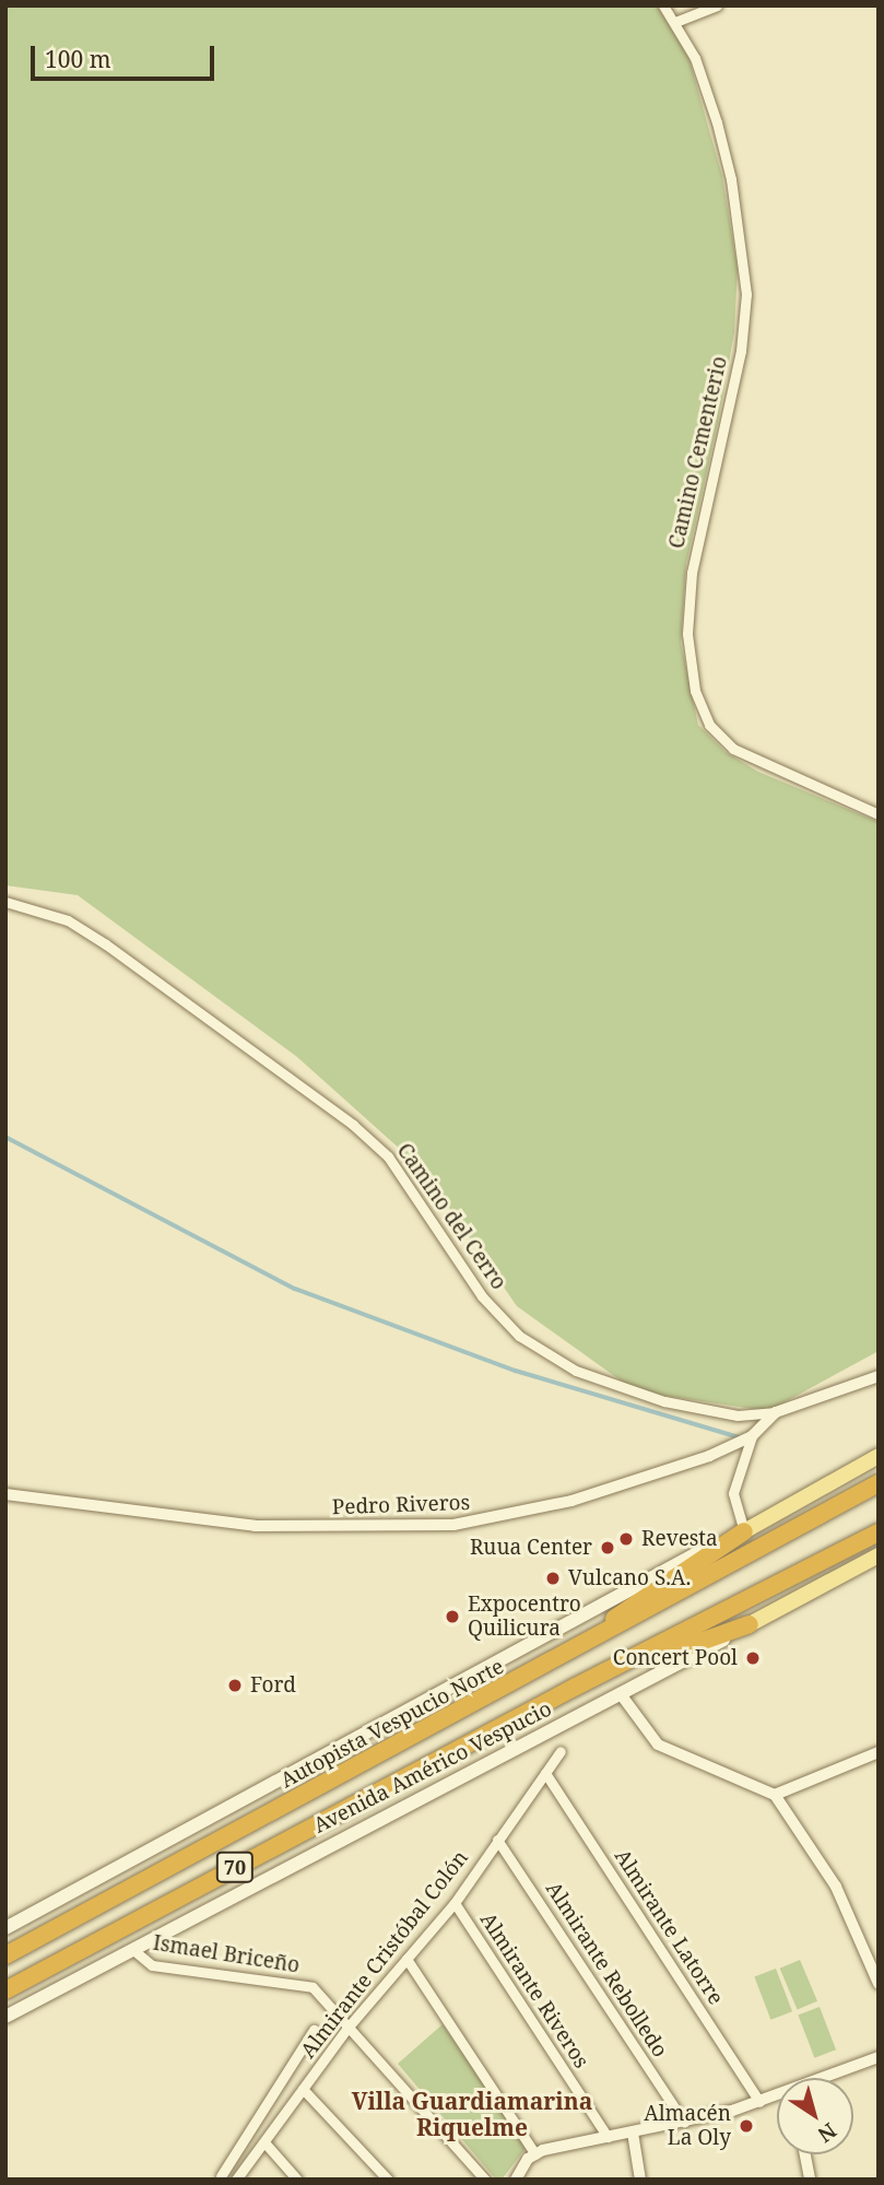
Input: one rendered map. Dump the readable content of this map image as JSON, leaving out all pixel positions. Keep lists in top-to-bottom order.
{
  "streets": {
    "highway": ["Autopista Vespucio Norte", "70"],
    "main road": ["Avenida Américo Vespucio"],
    "street": [
      "Camino Cementerio",
      "Camino del Cerro",
      "Pedro Riveros",
      "Almirante Latorre",
      "Ismael Briceño",
      "Almirante Cristóbal Colón",
      "Almirante Rebolledo",
      "Almirante Riveros"
    ]
  },
  "crossings": [
    ["Camino del Cerro", "Pedro Riveros"],
    ["Avenida Américo Vespucio", "Ismael Briceño"],
    ["Almirante Latorre", "Almirante Cristóbal Colón"],
    ["Ismael Briceño", "Almirante Cristóbal Colón"],
    ["Almirante Cristóbal Colón", "Almirante Rebolledo"],
    ["Almirante Cristóbal Colón", "Almirante Riveros"]
  ],
  "districts": ["Villa Guardiamarina Riquelme"],
  "places": [
    "Revesta",
    "Ruua Center",
    "Vulcano S.A.",
    "Expocentro Quilicura",
    "Concert Pool",
    "Ford",
    "Almacén La Oly"
  ],
  "scale_bar": "100 m",
  "north": "bottom right"
}
